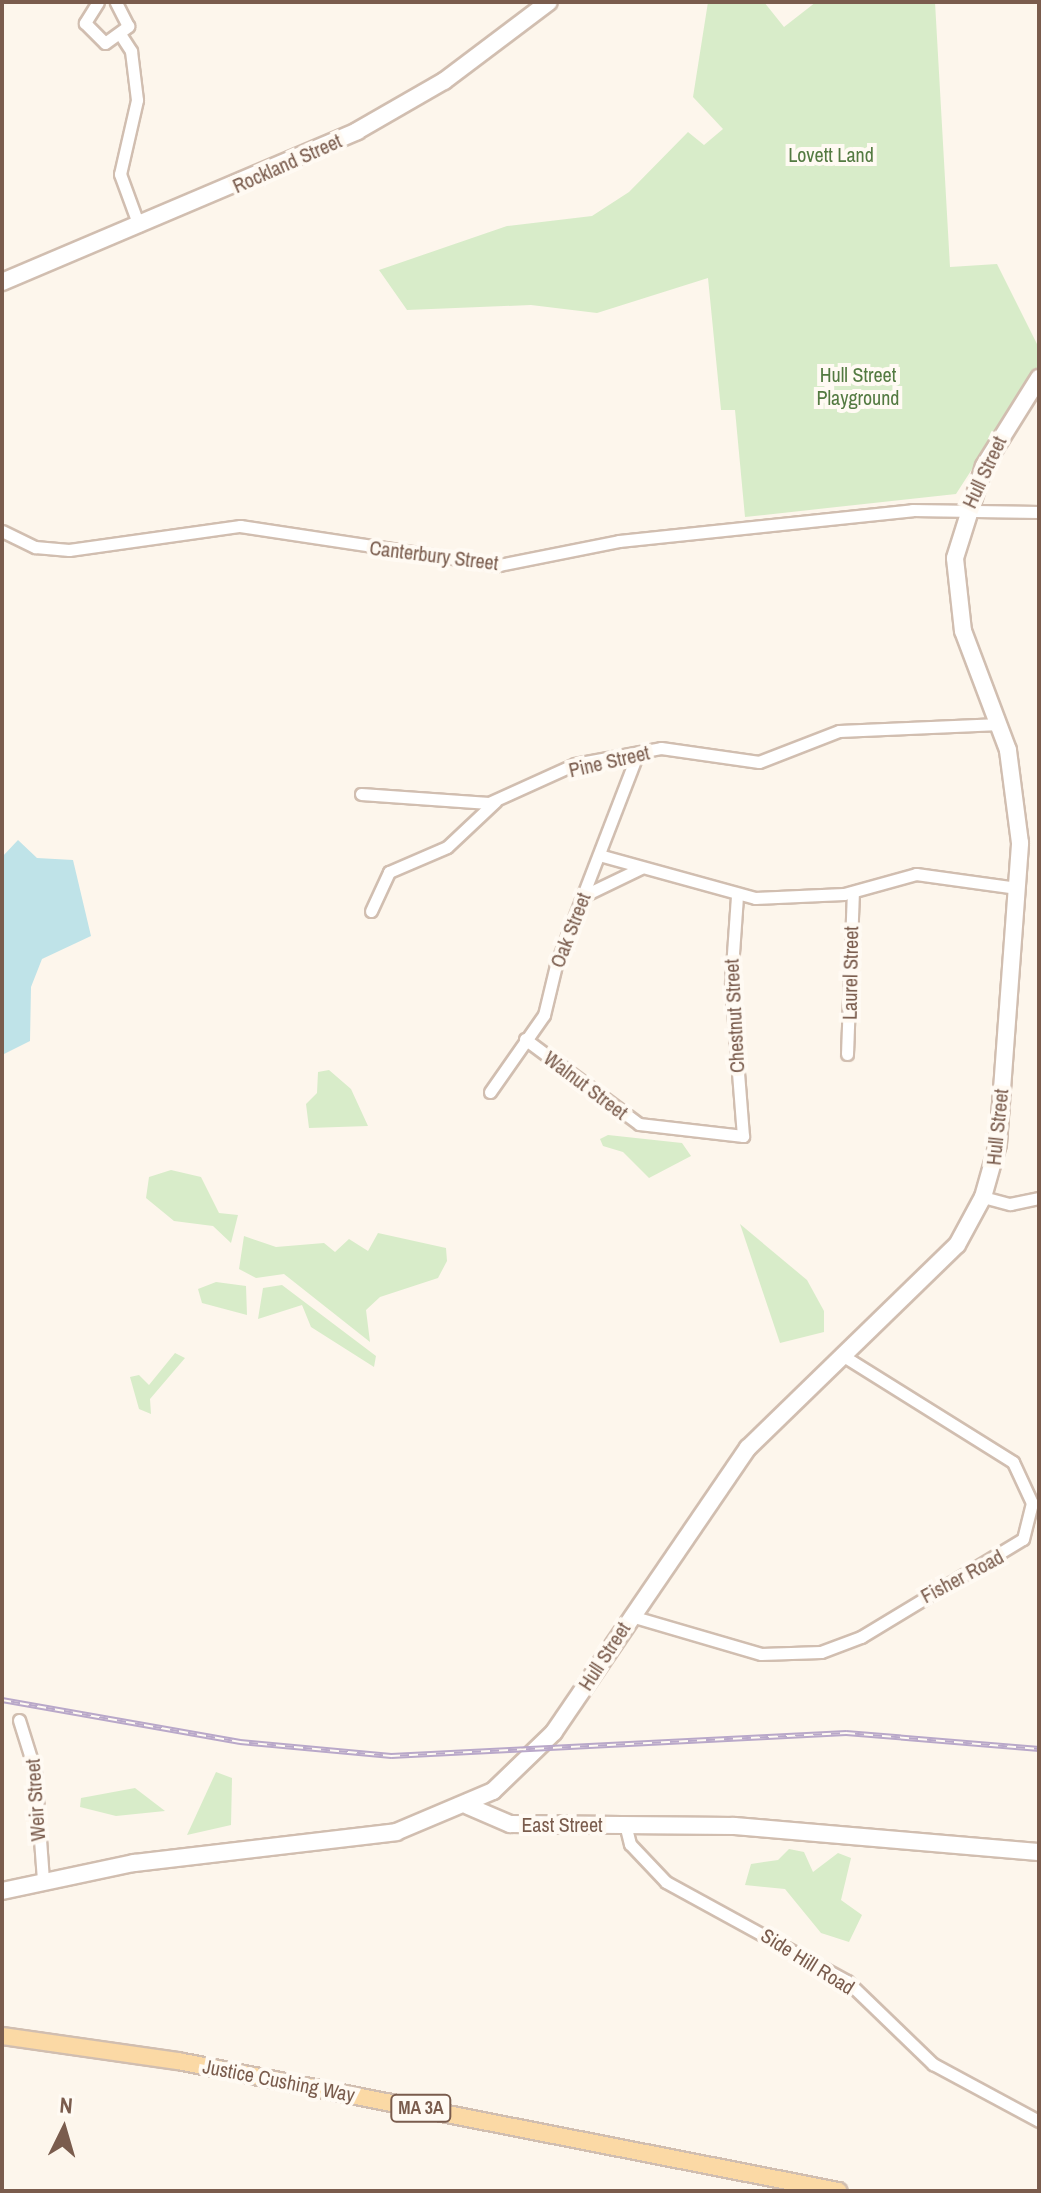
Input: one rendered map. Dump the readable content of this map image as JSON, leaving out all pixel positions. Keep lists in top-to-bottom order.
{
  "streets": {
    "main road": [
      "Rockland Street",
      "Hull Street",
      "East Street",
      "Justice Cushing Way",
      "MA 3A"
    ],
    "street": [
      "Canterbury Street",
      "Pine Street",
      "Oak Street",
      "Laurel Street",
      "Chestnut Street",
      "Walnut Street",
      "Fisher Road",
      "Weir Street",
      "Side Hill Road"
    ]
  },
  "crossings": [
    ["Hull Street", "Canterbury Street"],
    ["Hull Street", "Pine Street"],
    ["Hull Street", "Fisher Road"],
    ["Hull Street", "East Street"],
    ["Pine Street", "Oak Street"],
    ["Oak Street", "Walnut Street"],
    ["Chestnut Street", "Walnut Street"],
    ["East Street", "Side Hill Road"]
  ],
  "parks": ["Lovett Land", "Hull Street Playground"],
  "north": "top"
}
